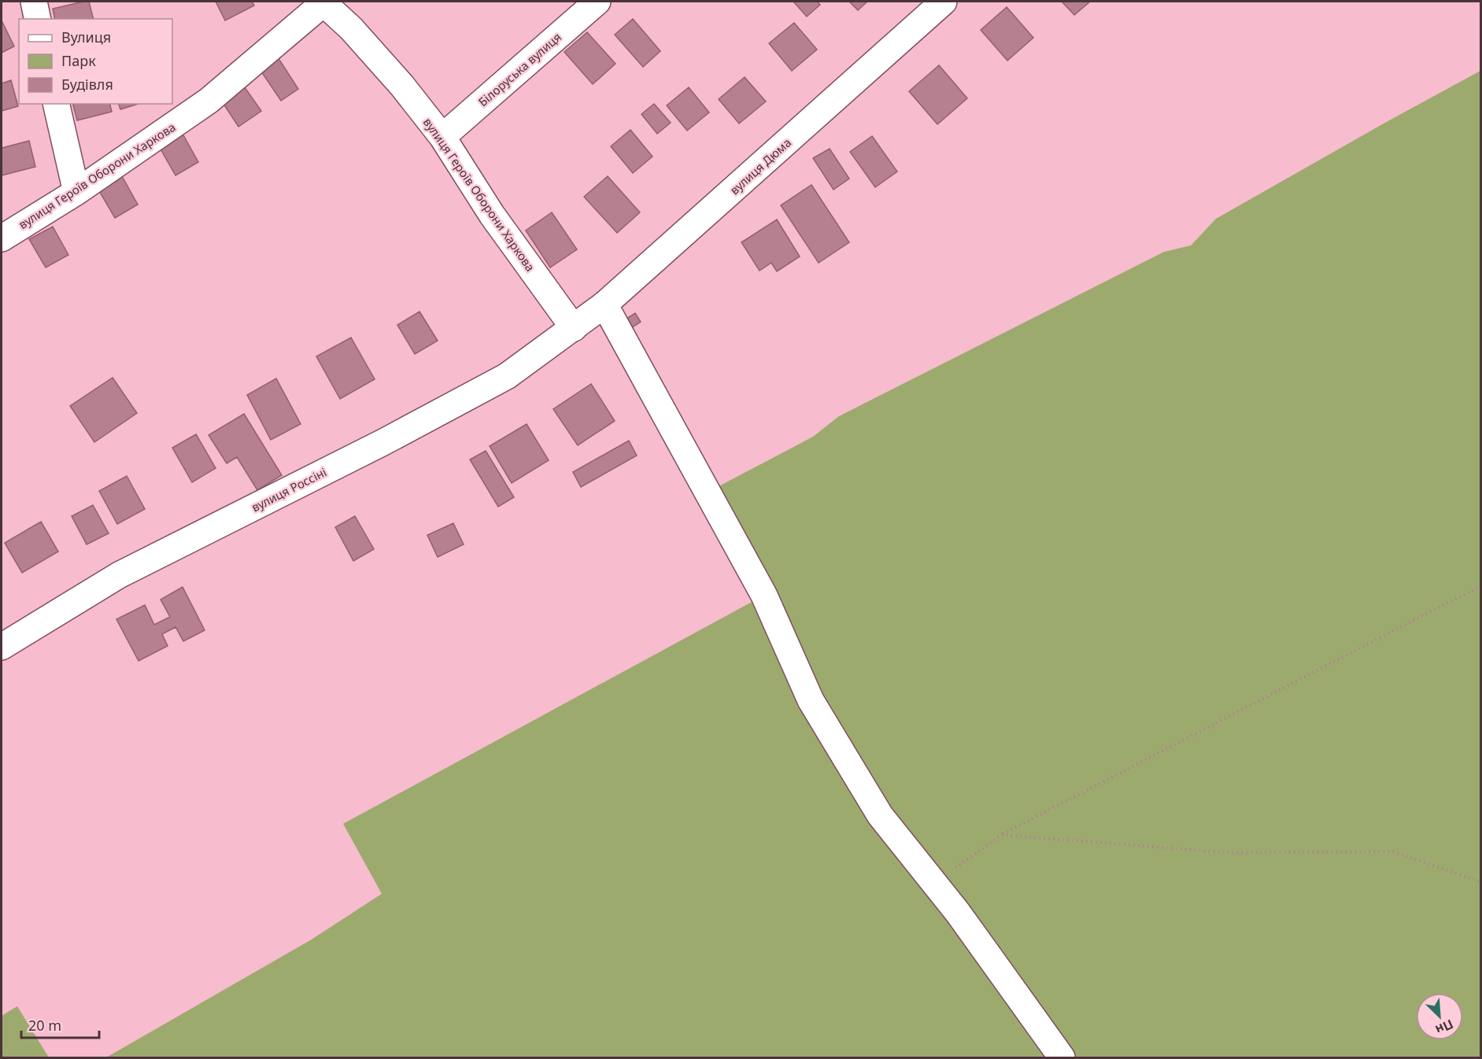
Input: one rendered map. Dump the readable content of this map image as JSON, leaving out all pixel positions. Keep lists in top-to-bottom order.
{
  "streets": {
    "street": [
      "Білоруська вулиця",
      "вулиця Дюма",
      "вулиця Героїв Оборони Харкова",
      "вулиця Россіні"
    ]
  },
  "crossings": [
    ["Білоруська вулиця", "вулиця Героїв Оборони Харкова"],
    ["вулиця Дюма", "вулиця Героїв Оборони Харкова"],
    ["вулиця Дюма", "вулиця Россіні"],
    ["вулиця Героїв Оборони Харкова", "вулиця Россіні"]
  ],
  "legend": ["Вулиця", "Парк", "Будівля"],
  "scale_bar": "20 m",
  "north": "bottom right"
}
